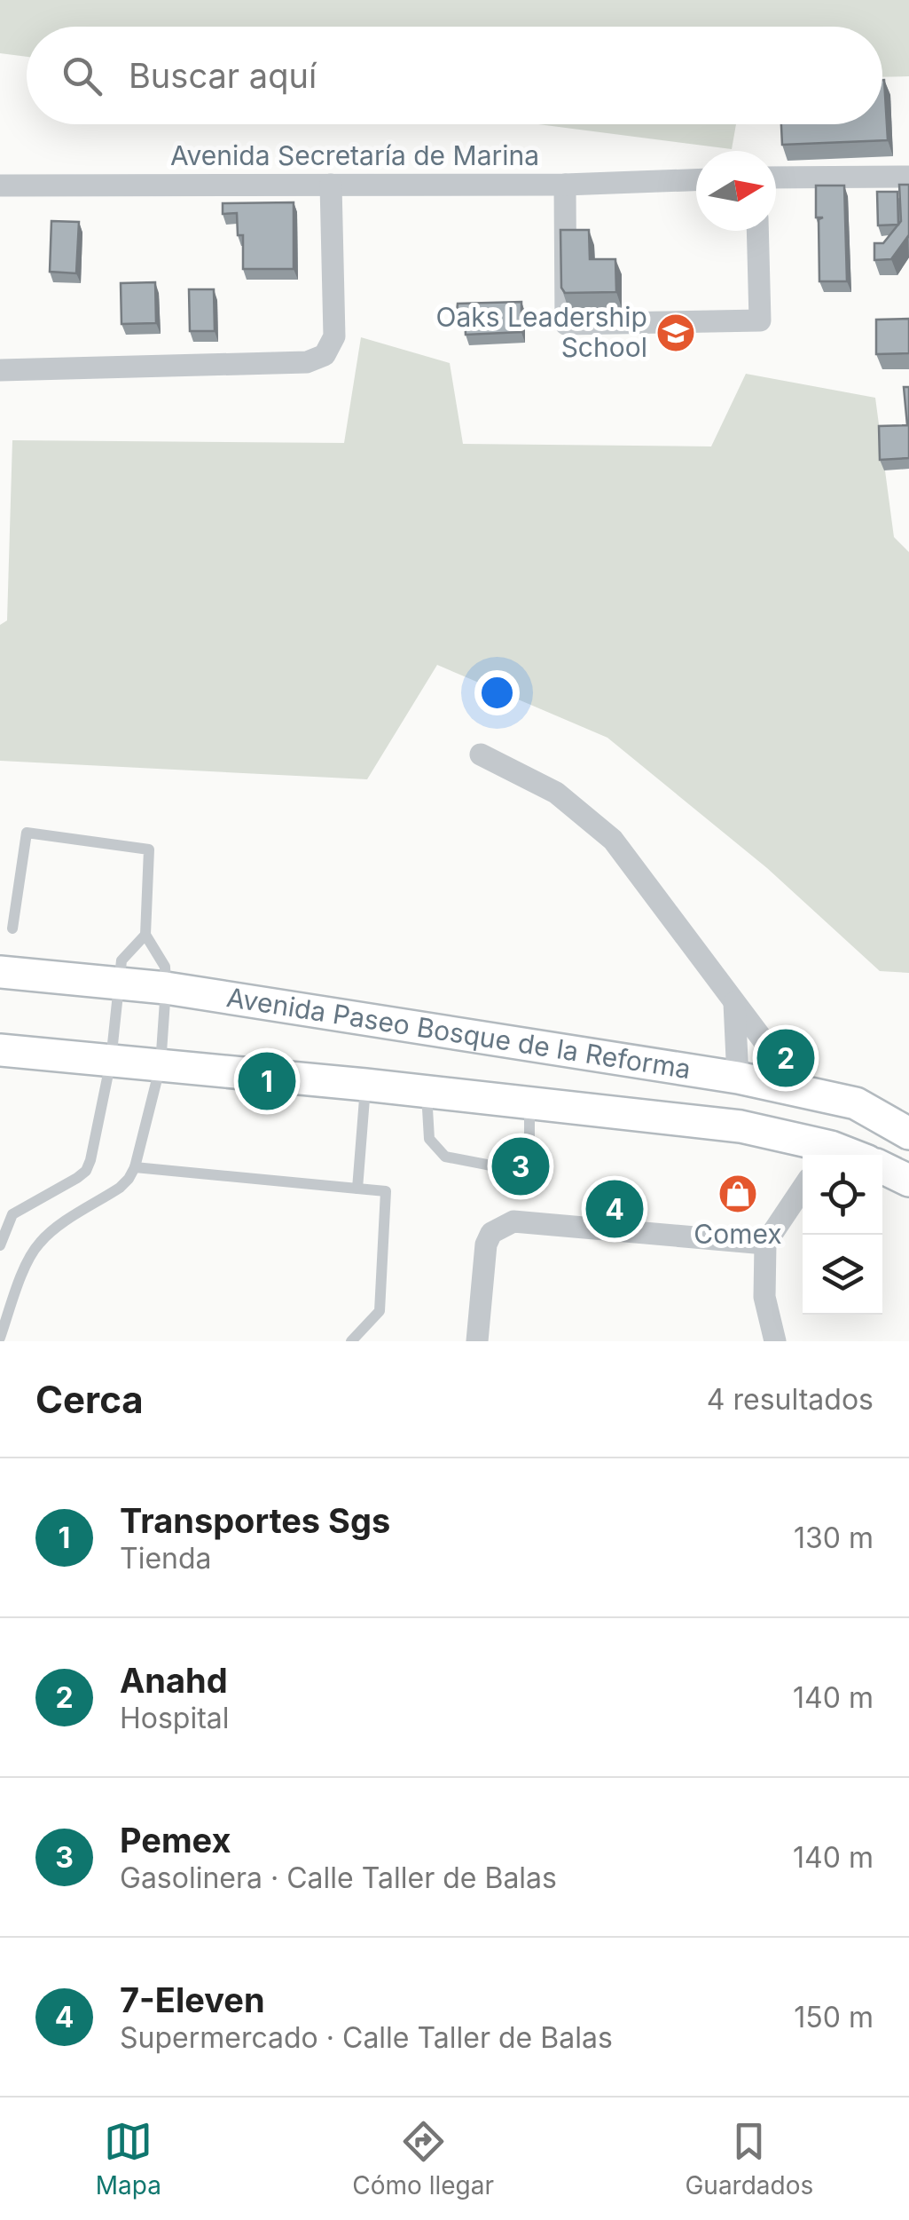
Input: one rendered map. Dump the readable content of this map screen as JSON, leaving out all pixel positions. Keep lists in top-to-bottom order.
{
  "streets": {
    "main road": ["Avenida Paseo Bosque de la Reforma"],
    "street": ["Avenida Secretaría de Marina"]
  },
  "places": {
    "school or university": ["Oaks Leadership School"],
    "shop": ["Comex"]
  },
  "north": "right",
  "page": {
    "search": "Buscar aquí",
    "pins": [
      "2",
      "1",
      "3",
      "4"
    ],
    "heading": ["Cerca", "4 resultados"],
    "list": [
      {
        "mark": "1",
        "name": "Transportes Sgs",
        "note": "Tienda",
        "value": "130 m"
      },
      {
        "mark": "2",
        "name": "Anahd",
        "note": "Hospital",
        "value": "140 m"
      },
      {
        "mark": "3",
        "name": "Pemex",
        "note": "Gasolinera · Calle Taller de Balas",
        "value": "140 m"
      },
      {
        "mark": "4",
        "name": "7-Eleven",
        "note": "Supermercado · Calle Taller de Balas",
        "value": "150 m"
      }
    ],
    "nav": ["Mapa", "Cómo llegar", "Guardados"]
  }
}
